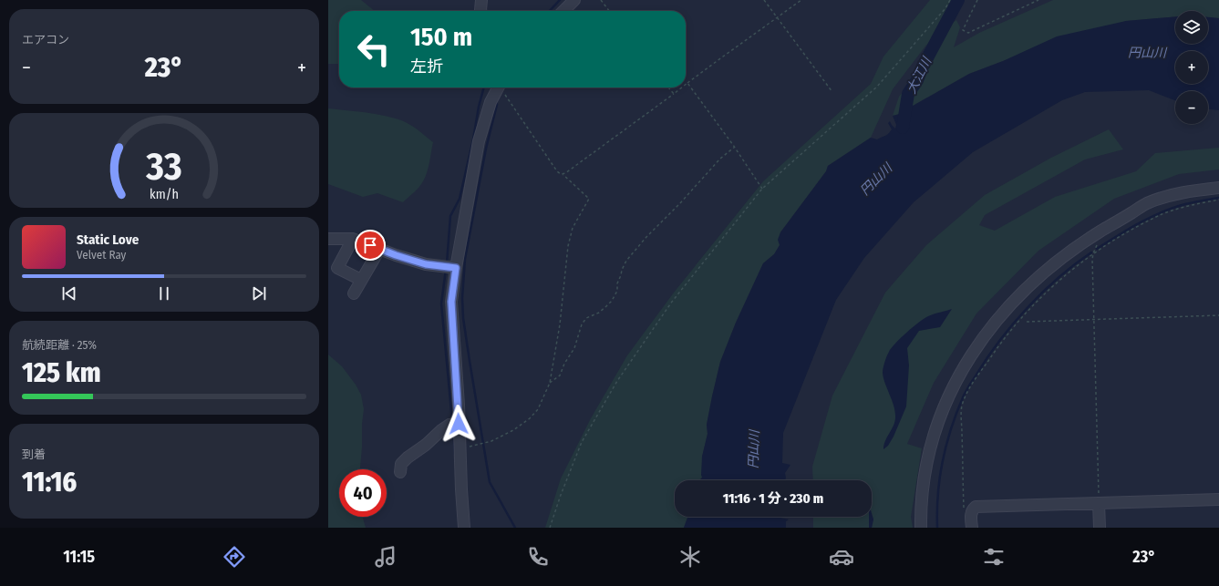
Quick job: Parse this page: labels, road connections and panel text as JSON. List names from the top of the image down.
{
  "water": ["円山川", "大江川"],
  "page": {
    "tile": [
      "エアコン",
      ["航続距離 · 25%", "125 km"],
      ["到着", "11:16"]
    ],
    "map_buttons": ["+", "−"],
    "turn": ["150 m", "左折"],
    "heat": ["−", "23°", "+"],
    "song": ["Static Love", "Velvet Ray"],
    "limit": "40",
    "trip": "11:16 · 1 分 · 230 m",
    "tabs": ["11:15", "23°"],
    "gauge": ["33", "km/h"]
  }
}
